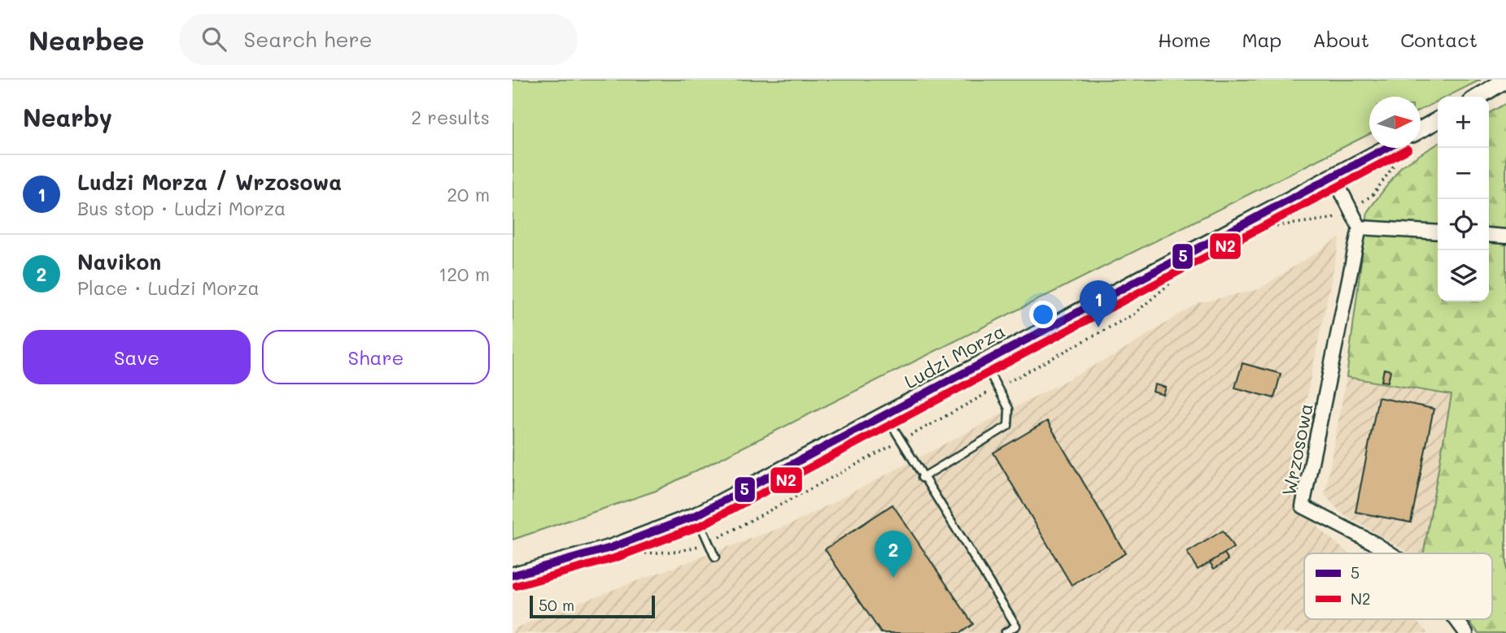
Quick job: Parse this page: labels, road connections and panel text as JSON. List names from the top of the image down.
{
  "streets": {
    "street": ["Ludzi Morza", "Wrzosowa"]
  },
  "lines": ["transit line 5", "transit line N2"],
  "legend": ["5", "N2"],
  "scale_bar": "50 m",
  "north": "right",
  "page": {
    "header": "Nearbee",
    "search": "Search here",
    "nav": [
      "Home",
      "Map",
      "About",
      "Contact"
    ],
    "heading": ["Nearby", "2 results"],
    "map_buttons": ["+", "−"],
    "list": [
      {
        "mark": "1",
        "name": "Ludzi Morza / Wrzosowa",
        "note": "Bus stop · Ludzi Morza",
        "value": "20 m"
      },
      {
        "mark": "2",
        "name": "Navikon",
        "note": "Place · Ludzi Morza",
        "value": "120 m"
      }
    ],
    "pins": ["1", "2"],
    "buttons": ["Save", "Share"],
    "scale": "50 m"
  }
}
